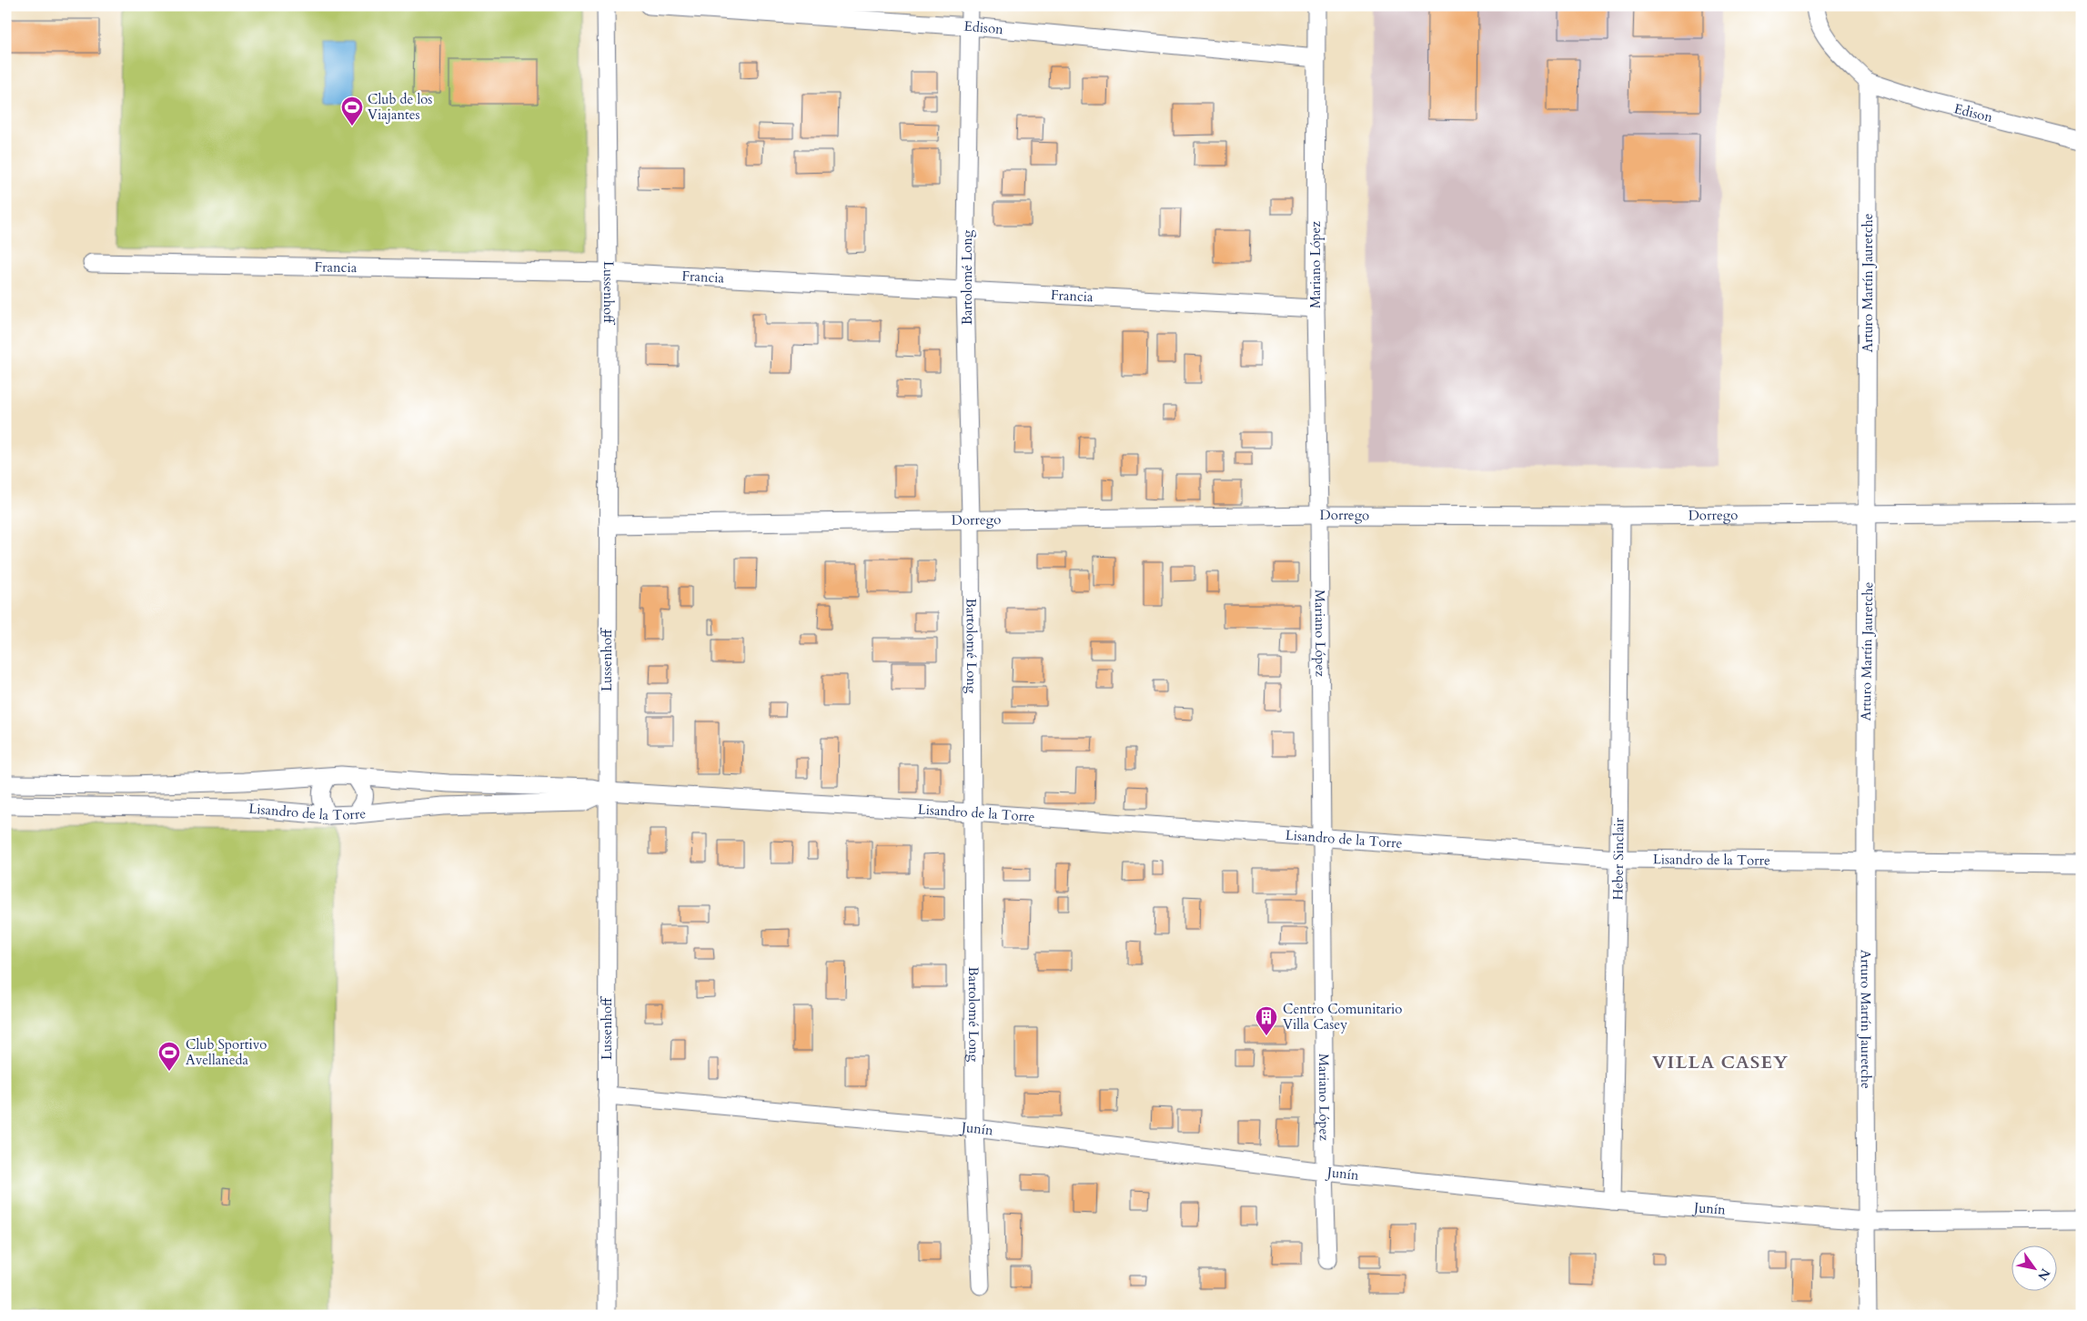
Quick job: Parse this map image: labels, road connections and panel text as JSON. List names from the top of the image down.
{
  "streets": {
    "street": [
      "Edison",
      "Mariano López",
      "Francia",
      "Bartolomé Long",
      "Arturo Martín Jauretche",
      "Lussenhoff",
      "Dorrego",
      "Lisandro de la Torre",
      "Heber Sinclair",
      "Junín"
    ]
  },
  "crossings": [
    ["Edison", "Mariano López"],
    ["Edison", "Bartolomé Long"],
    ["Edison", "Arturo Martín Jauretche"],
    ["Mariano López", "Francia"],
    ["Mariano López", "Dorrego"],
    ["Mariano López", "Lisandro de la Torre"],
    ["Mariano López", "Junín"],
    ["Francia", "Bartolomé Long"],
    ["Francia", "Lussenhoff"],
    ["Bartolomé Long", "Dorrego"],
    ["Bartolomé Long", "Lisandro de la Torre"],
    ["Bartolomé Long", "Junín"],
    ["Arturo Martín Jauretche", "Dorrego"],
    ["Arturo Martín Jauretche", "Lisandro de la Torre"],
    ["Arturo Martín Jauretche", "Junín"],
    ["Lussenhoff", "Dorrego"],
    ["Lussenhoff", "Lisandro de la Torre"],
    ["Lussenhoff", "Junín"],
    ["Dorrego", "Heber Sinclair"],
    ["Lisandro de la Torre", "Heber Sinclair"],
    ["Heber Sinclair", "Junín"]
  ],
  "districts": ["VILLA CASEY"],
  "places": {
    "sports": ["Club de los Viajantes", "Club Sportivo Avellaneda"],
    "building": ["Centro Comunitario Villa Casey"]
  },
  "north": "bottom right"
}
